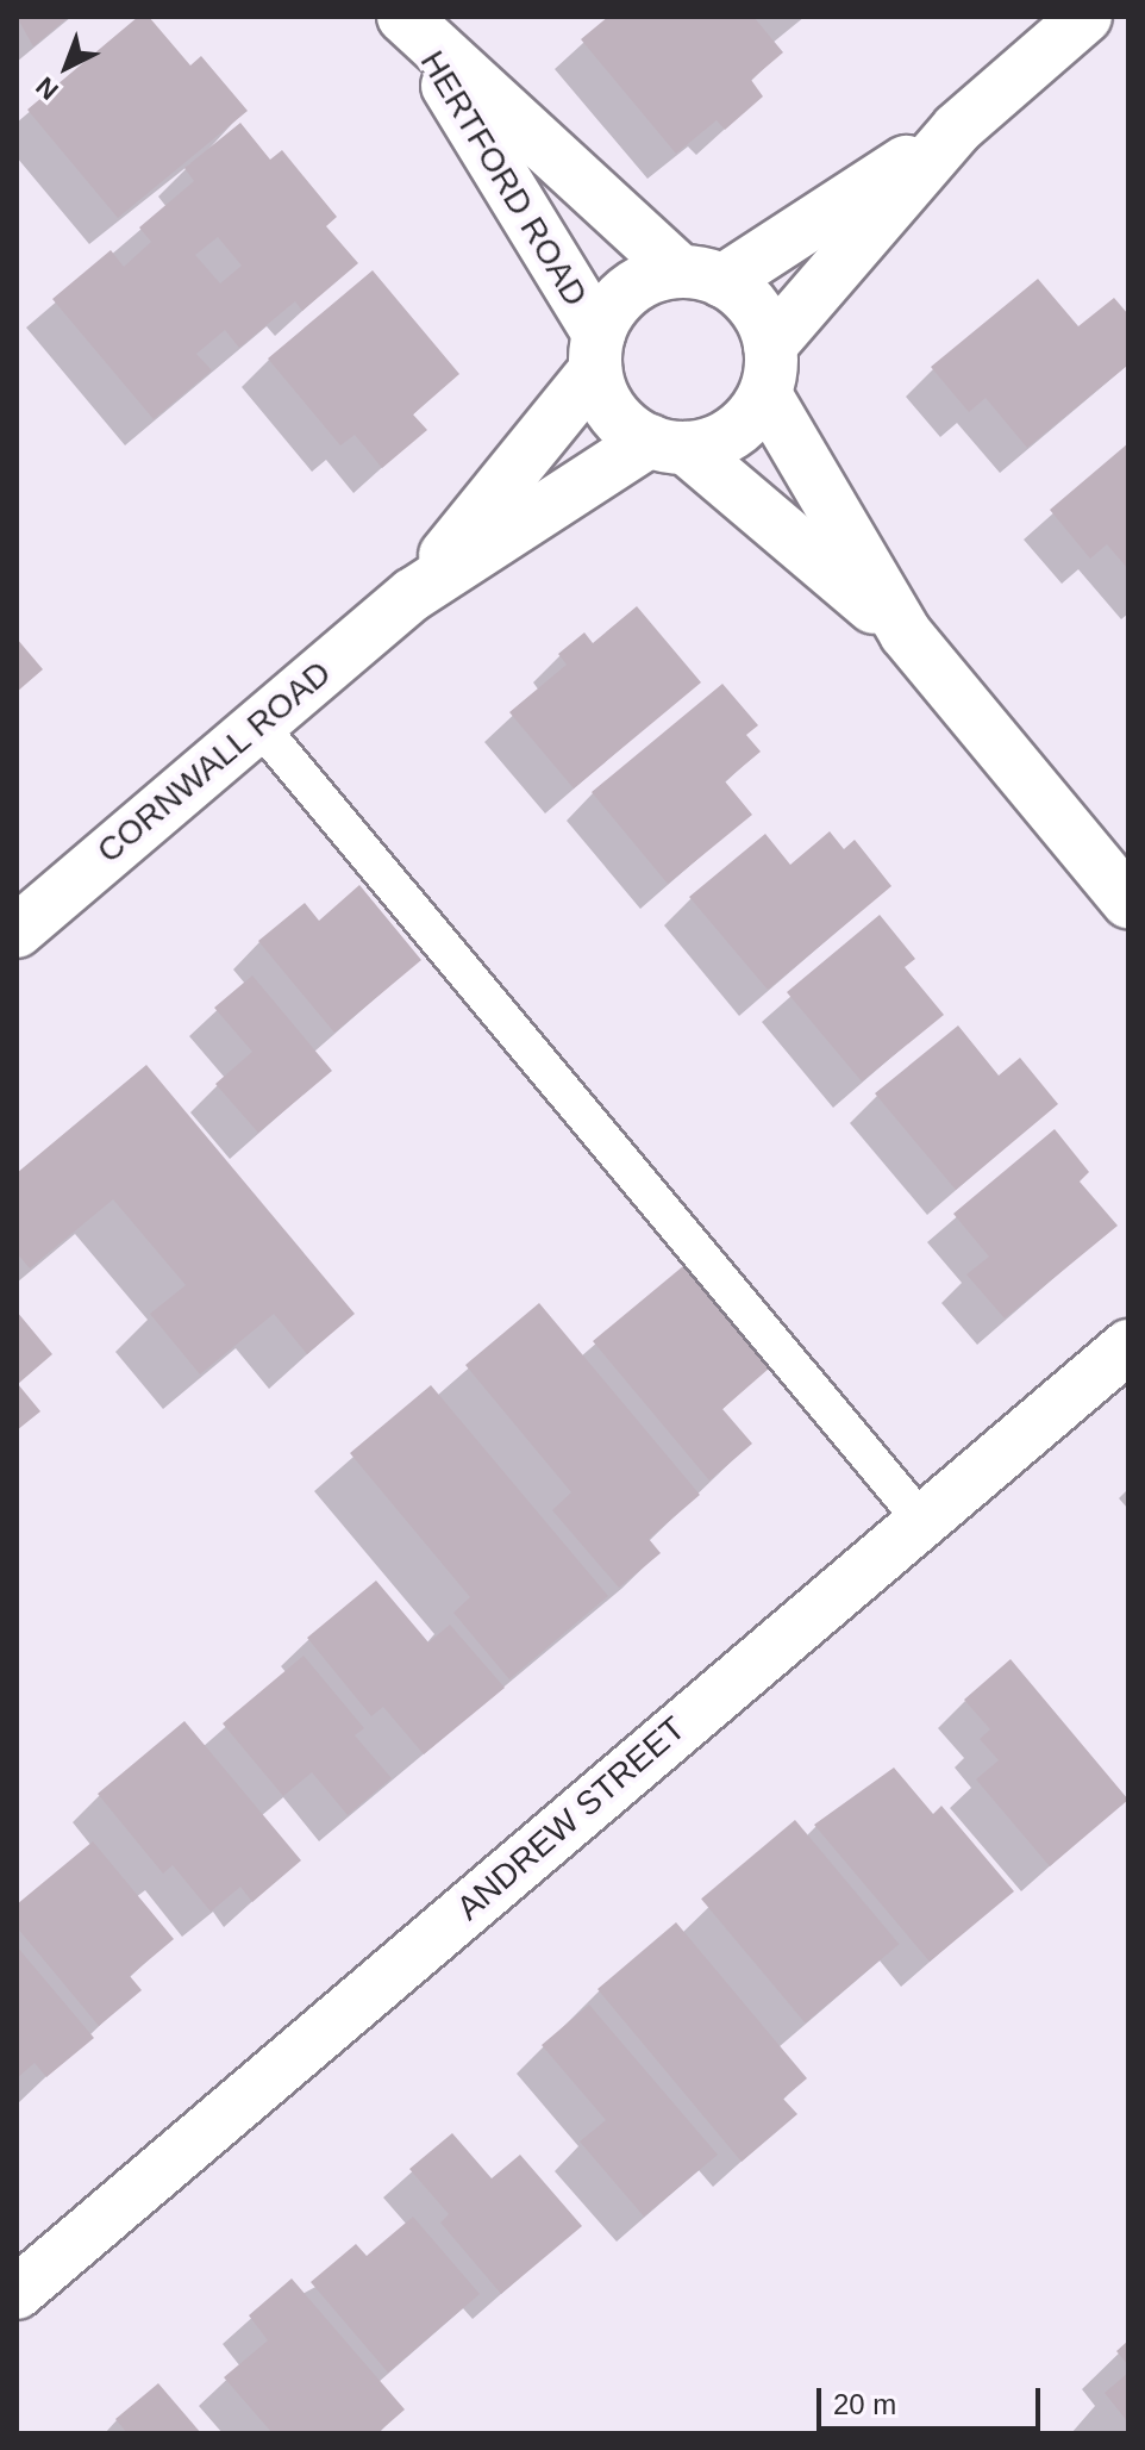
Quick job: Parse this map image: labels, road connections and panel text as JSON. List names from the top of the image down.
{
  "streets": {
    "street": ["HERTFORD ROAD", "CORNWALL ROAD", "ANDREW STREET"]
  },
  "crossings": [
    ["HERTFORD ROAD", "CORNWALL ROAD"]
  ],
  "scale_bar": "20 m",
  "north": "bottom left"
}
